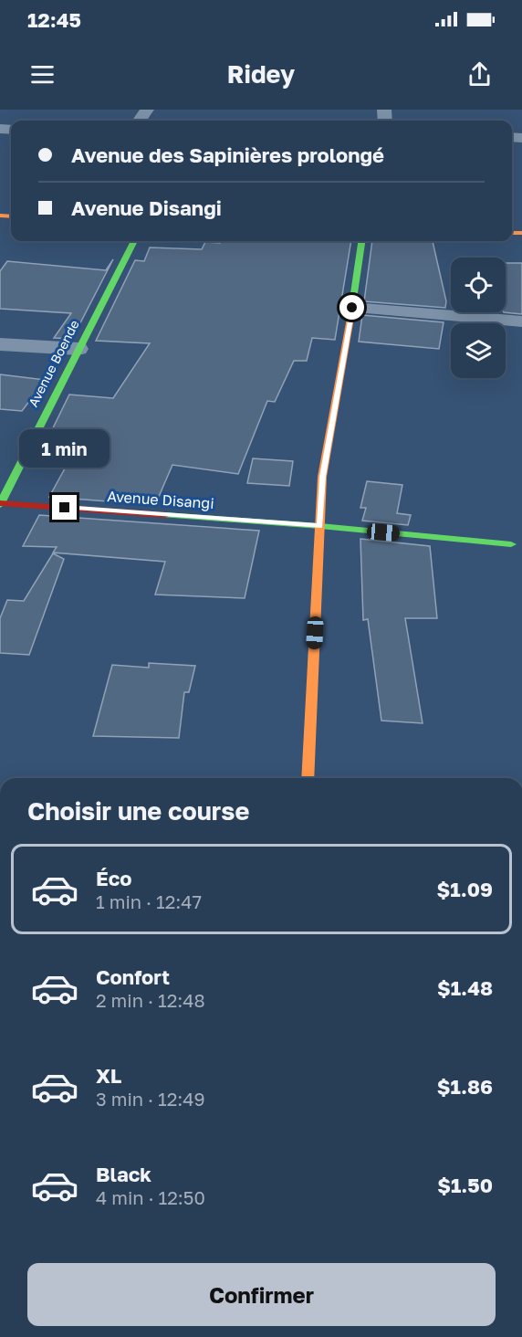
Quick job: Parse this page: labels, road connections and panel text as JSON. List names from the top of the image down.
{
  "streets": {
    "street": ["Avenue Boende", "Avenue Disangi"]
  },
  "crossings": [
    ["Avenue Boende", "Avenue Disangi"]
  ],
  "page": {
    "status": "12:45",
    "header": "Ridey",
    "banner": ["Avenue des Sapinières prolongé", "Avenue Disangi"],
    "bubble": "1 min",
    "heading": "Choisir une course",
    "list": [
      {
        "name": "Éco",
        "note": "1 min · 12:47",
        "value": "$1.09"
      },
      {
        "name": "Confort",
        "note": "2 min · 12:48",
        "value": "$1.48"
      },
      {
        "name": "XL",
        "note": "3 min · 12:49",
        "value": "$1.86"
      },
      {
        "name": "Black",
        "note": "4 min · 12:50",
        "value": "$1.50"
      }
    ],
    "buttons": "Confirmer"
  }
}
